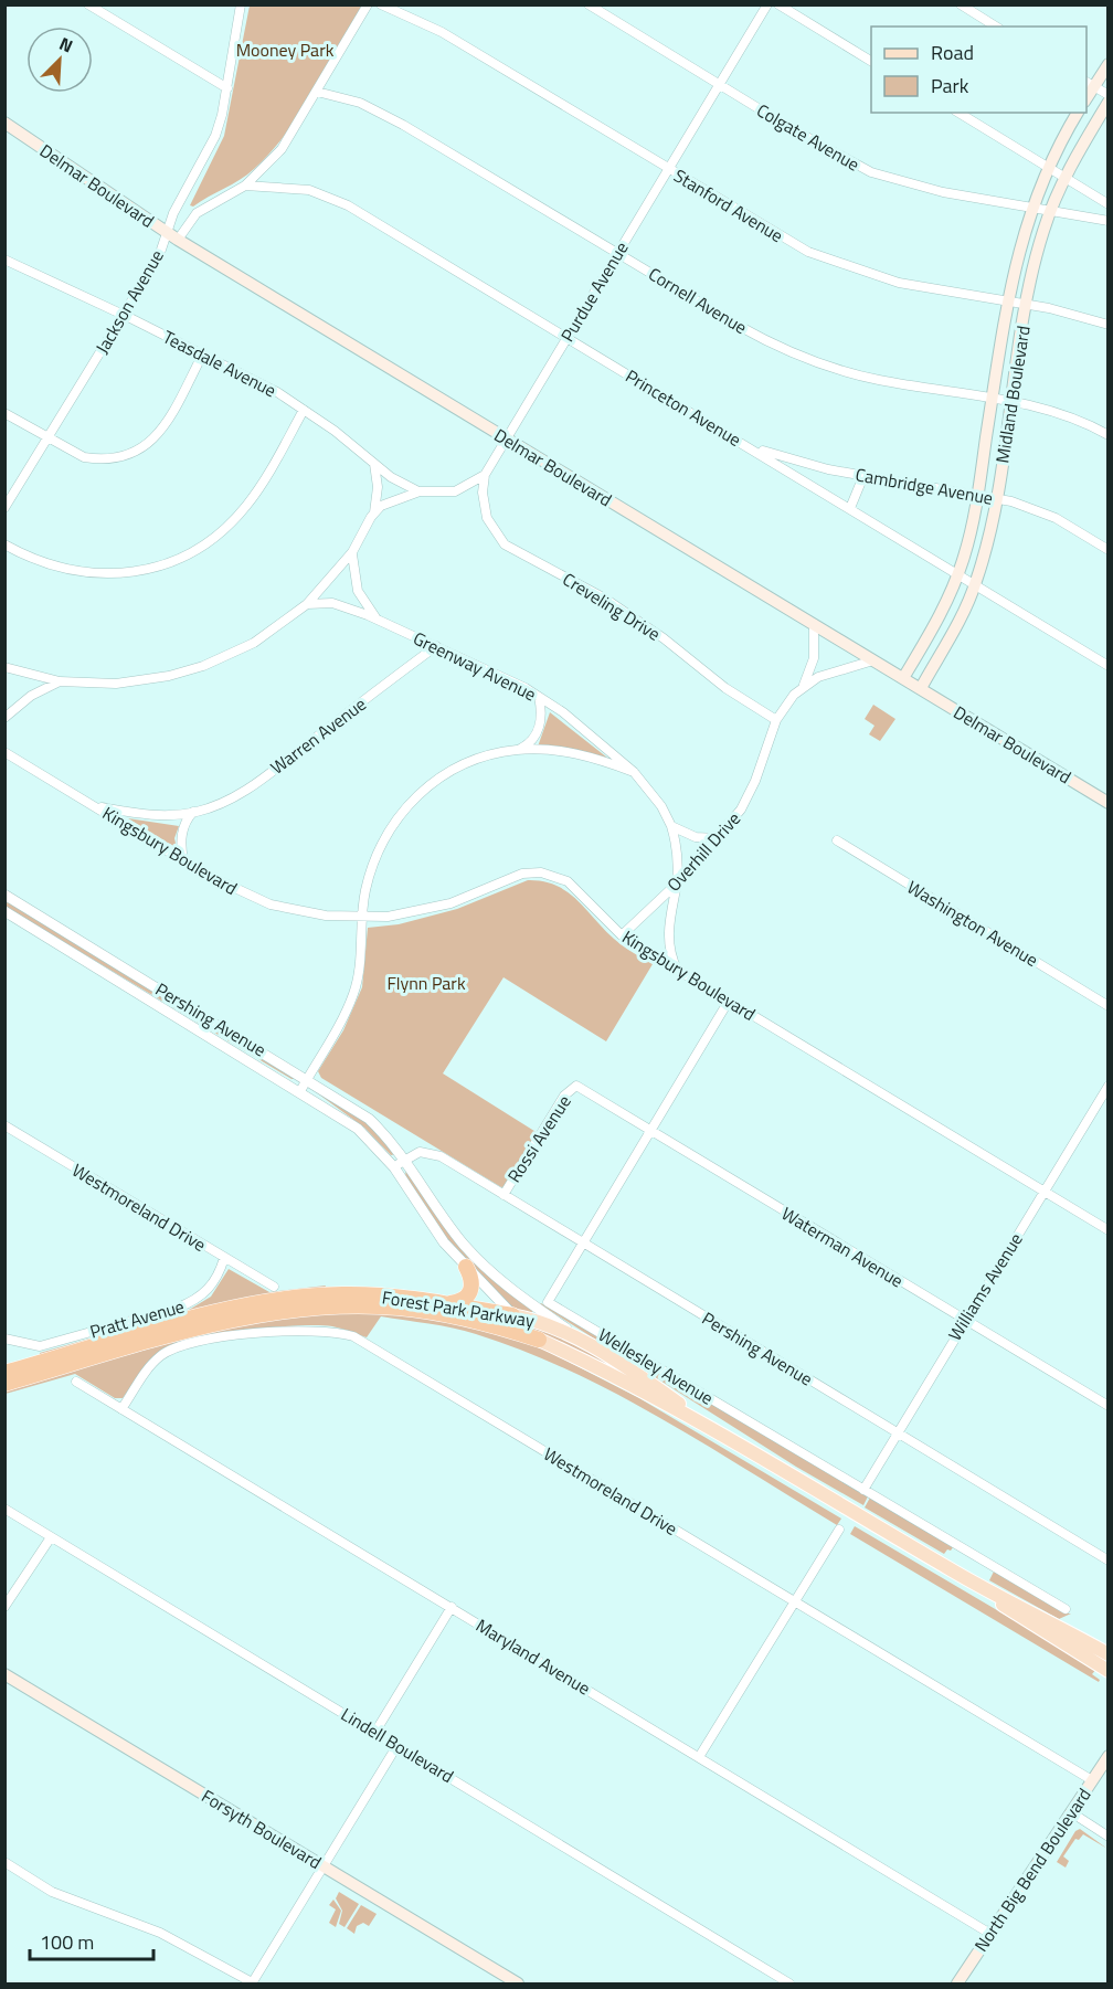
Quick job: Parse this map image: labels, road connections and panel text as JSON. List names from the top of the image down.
{
  "streets": {
    "highway": ["Forest Park Parkway"],
    "main road": [
      "Delmar Boulevard",
      "Midland Boulevard",
      "Forsyth Boulevard",
      "North Big Bend Boulevard"
    ],
    "street": [
      "Colgate Avenue",
      "Stanford Avenue",
      "Purdue Avenue",
      "Cornell Avenue",
      "Jackson Avenue",
      "Teasdale Avenue",
      "Princeton Avenue",
      "Cambridge Avenue",
      "Creveling Drive",
      "Greenway Avenue",
      "Warren Avenue",
      "Kingsbury Boulevard",
      "Overhill Drive",
      "Washington Avenue",
      "Pershing Avenue",
      "Rossi Avenue",
      "Westmoreland Drive",
      "Waterman Avenue",
      "Williams Avenue",
      "Pratt Avenue",
      "Wellesley Avenue",
      "Maryland Avenue",
      "Lindell Boulevard"
    ]
  },
  "crossings": [
    ["Colgate Avenue", "Purdue Avenue"],
    ["Colgate Avenue", "Midland Boulevard"],
    ["Delmar Boulevard", "Purdue Avenue"],
    ["Delmar Boulevard", "Jackson Avenue"],
    ["Delmar Boulevard", "Midland Boulevard"],
    ["Delmar Boulevard", "Overhill Drive"],
    ["Stanford Avenue", "Purdue Avenue"],
    ["Stanford Avenue", "Midland Boulevard"],
    ["Purdue Avenue", "Cornell Avenue"],
    ["Purdue Avenue", "Princeton Avenue"],
    ["Purdue Avenue", "Creveling Drive"],
    ["Cornell Avenue", "Midland Boulevard"],
    ["Jackson Avenue", "Teasdale Avenue"],
    ["Midland Boulevard", "Princeton Avenue"],
    ["Midland Boulevard", "Cambridge Avenue"],
    ["Princeton Avenue", "Cambridge Avenue"],
    ["Creveling Drive", "Overhill Drive"],
    ["Greenway Avenue", "Warren Avenue"],
    ["Warren Avenue", "Kingsbury Boulevard"],
    ["Kingsbury Boulevard", "Overhill Drive"],
    ["Kingsbury Boulevard", "Williams Avenue"],
    ["Kingsbury Boulevard", "Wellesley Avenue"],
    ["Pershing Avenue", "Rossi Avenue"],
    ["Pershing Avenue", "Williams Avenue"],
    ["Pershing Avenue", "Forest Park Parkway"],
    ["Pershing Avenue", "Wellesley Avenue"],
    ["Rossi Avenue", "Waterman Avenue"],
    ["Westmoreland Drive", "Pratt Avenue"],
    ["Westmoreland Drive", "Maryland Avenue"],
    ["Westmoreland Drive", "North Big Bend Boulevard"],
    ["Waterman Avenue", "Williams Avenue"],
    ["Waterman Avenue", "Wellesley Avenue"],
    ["Williams Avenue", "Wellesley Avenue"],
    ["Maryland Avenue", "North Big Bend Boulevard"]
  ],
  "parks": ["Mooney Park", "Flynn Park"],
  "legend": ["Road", "Park"],
  "scale_bar": "100 m",
  "north": "top right"
}
